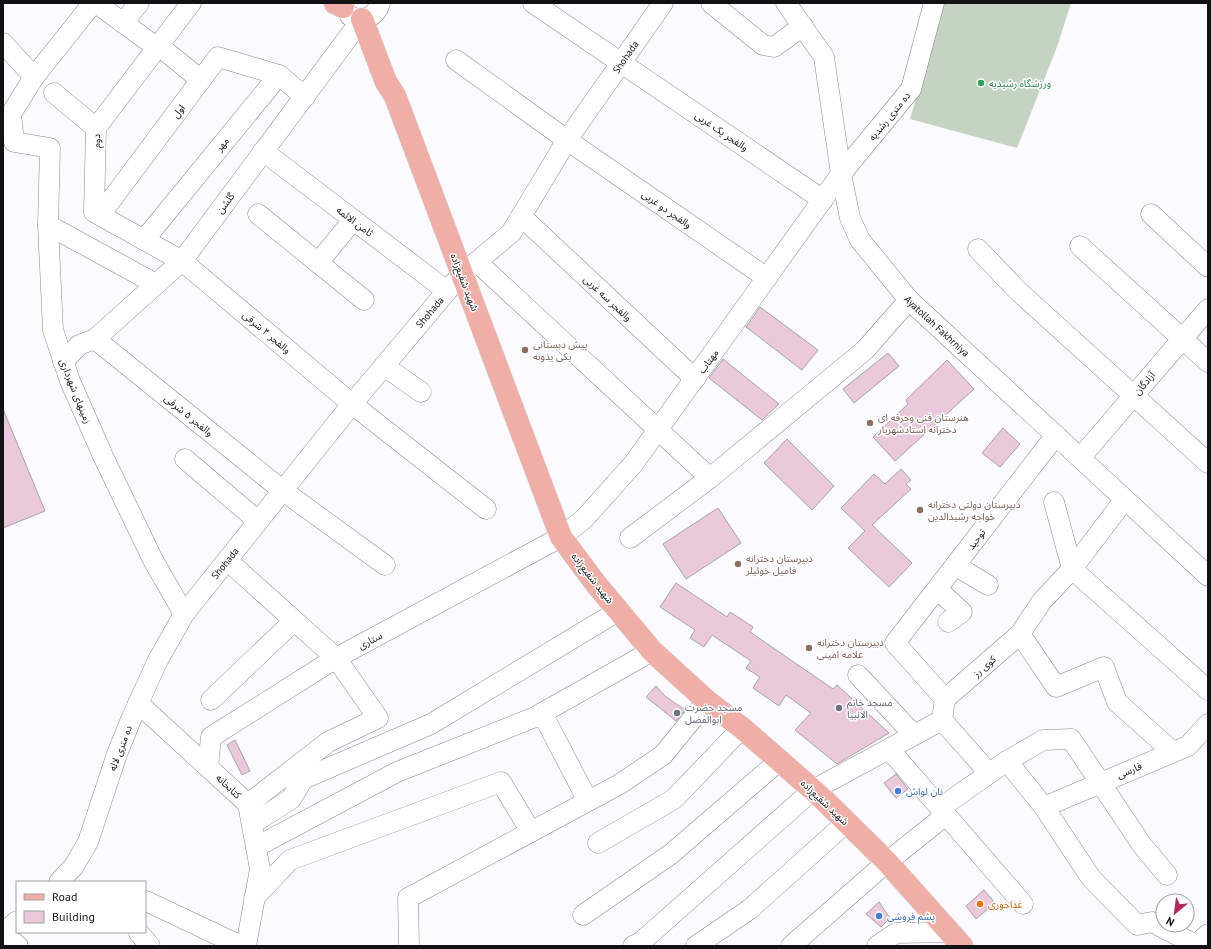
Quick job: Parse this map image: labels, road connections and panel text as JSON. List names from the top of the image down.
{
  "streets": {
    "main road": ["شهید شفیع‌زاده"],
    "street": [
      "Shohada",
      "اول",
      "ده متری رشدیه",
      "والفجر یک غربی",
      "دوم",
      "مهر",
      "گلشن",
      "والفجر دو غربی",
      "ثامن الائمه",
      "والفجر سه غربی",
      "Ayatollah Fakhrniya",
      "والفجر ۴ شرقی",
      "مهتاب",
      "آزادگان",
      "زمینهای شهرداری",
      "والفجر ۵ شرقی",
      "توحید",
      "ستاری",
      "کوی رز",
      "ده متری لاله",
      "فارسی",
      "کتابخانه"
    ]
  },
  "crossings": [
    ["Shohada", "والفجر یک غربی"],
    ["Shohada", "والفجر دو غربی"],
    ["Shohada", "ثامن الائمه"],
    ["Shohada", "شهید شفیع‌زاده"],
    ["Shohada", "والفجر سه غربی"],
    ["Shohada", "والفجر ۴ شرقی"],
    ["Shohada", "زمینهای شهرداری"],
    ["Shohada", "والفجر ۵ شرقی"],
    ["Shohada", "ده متری لاله"],
    ["اول", "دوم"],
    ["اول", "مهر"],
    ["ده متری رشدیه", "Ayatollah Fakhrniya"],
    ["ده متری رشدیه", "مهتاب"],
    ["والفجر یک غربی", "مهتاب"],
    ["گلشن", "ثامن الائمه"],
    ["گلشن", "شهید شفیع‌زاده"],
    ["گلشن", "والفجر ۴ شرقی"],
    ["گلشن", "زمینهای شهرداری"],
    ["گلشن", "والفجر ۵ شرقی"],
    ["والفجر دو غربی", "مهتاب"],
    ["شهید شفیع‌زاده", "مهتاب"],
    ["شهید شفیع‌زاده", "ستاری"],
    ["والفجر سه غربی", "مهتاب"],
    ["Ayatollah Fakhrniya", "مهتاب"],
    ["Ayatollah Fakhrniya", "آزادگان"],
    ["Ayatollah Fakhrniya", "توحید"],
    ["Ayatollah Fakhrniya", "کوی رز"],
    ["مهتاب", "ستاری"],
    ["زمینهای شهرداری", "ده متری لاله"],
    ["توحید", "کوی رز"],
    ["ستاری", "کتابخانه"],
    ["ده متری لاله", "کتابخانه"]
  ],
  "places": [
    "ورزشگاه رشیدیه",
    "پیش دبستانی یکی یدونه",
    "هنرستان فنی وحرفه ای دخترانه استادشهریار",
    "دبیرستان دولتی دخترانه خواجه رشیدالدین",
    "دبیرستان دخترانه فامیل خوئیلر",
    "دبیرستان دخترانه علامه امینی",
    "مسجد خاتم الانبیا",
    "مسجد حضرت ابوالفضل",
    "نان لواش",
    "غذاخوری",
    "پشم فروشی"
  ],
  "legend": ["Road", "Building"],
  "north": "bottom left"
}
